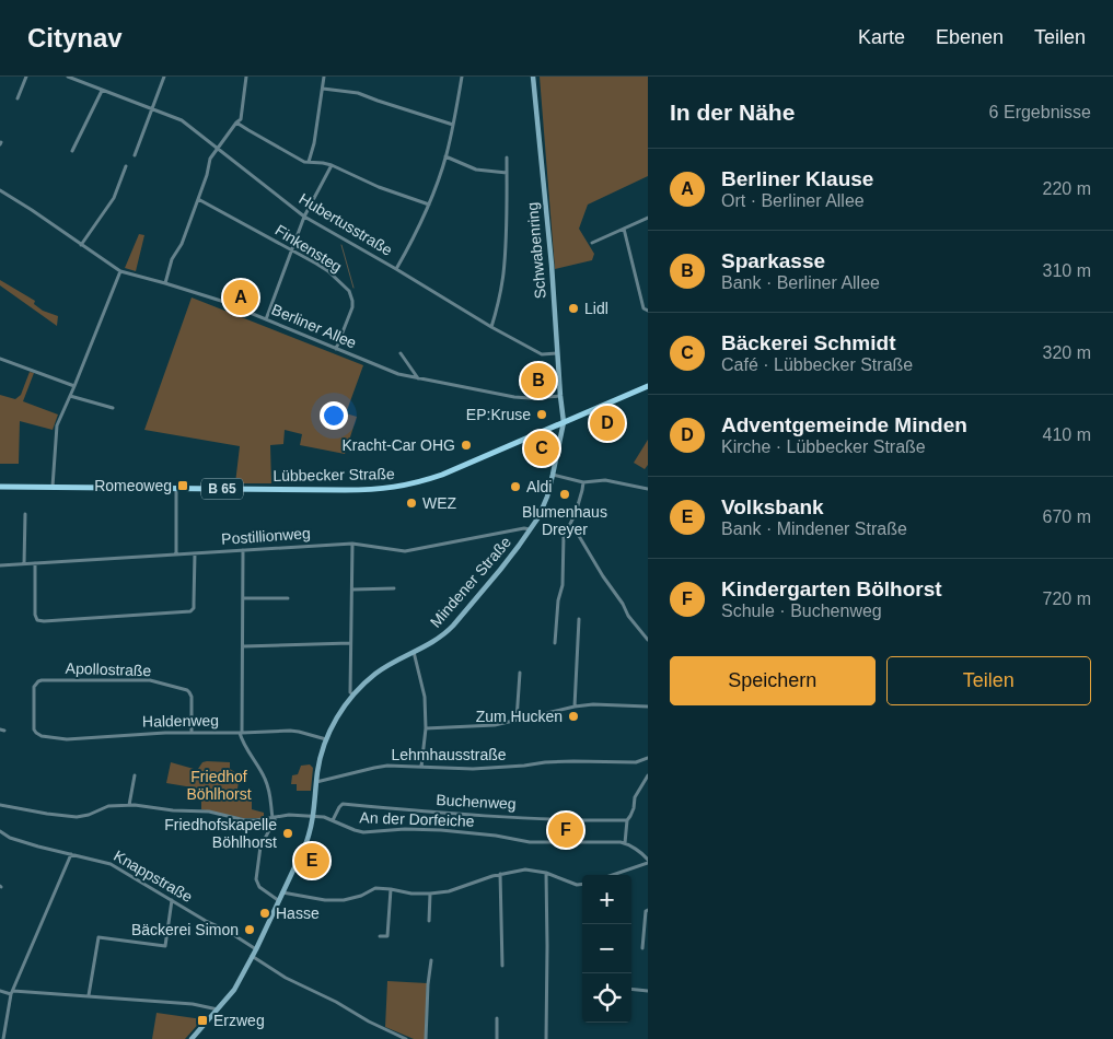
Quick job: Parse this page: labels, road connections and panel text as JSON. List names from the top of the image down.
{
  "streets": {
    "main road": ["Lübbecker Straße", "B 65"],
    "street": [
      "Hubertusstraße",
      "Finkensteg",
      "Schwabenring",
      "Berliner Allee",
      "Postillionweg",
      "Mindener Straße",
      "Apollostraße",
      "Haldenweg",
      "Lehmhausstraße",
      "Buchenweg",
      "An der Dorfeiche",
      "Knappstraße"
    ]
  },
  "crossings": [
    ["Hubertusstraße", "Schwabenring"],
    ["Finkensteg", "Berliner Allee"],
    ["Schwabenring", "Berliner Allee"],
    ["Schwabenring", "Lübbecker Straße"],
    ["Schwabenring", "Mindener Straße"],
    ["Lübbecker Straße", "Mindener Straße"],
    ["Postillionweg", "Mindener Straße"],
    ["Mindener Straße", "Haldenweg"],
    ["Mindener Straße", "Lehmhausstraße"],
    ["Mindener Straße", "An der Dorfeiche"],
    ["Mindener Straße", "Knappstraße"],
    ["Apollostraße", "Haldenweg"],
    ["Buchenweg", "An der Dorfeiche"]
  ],
  "parks": ["Friedhof Böhlhorst"],
  "places": {
    "other": [
      "Lidl",
      "EP:Kruse",
      "Kracht-Car OHG",
      "Aldi",
      "Blumenhaus Dreyer",
      "WEZ",
      "Zum Hucken",
      "Friedhofskapelle Böhlhorst",
      "Hasse",
      "Bäckerei Simon"
    ],
    "transit": ["Romeoweg", "Erzweg"]
  },
  "page": {
    "header": "Citynav",
    "nav": ["Karte", "Ebenen", "Teilen"],
    "heading": ["In der Nähe", "6 Ergebnisse"],
    "list": [
      {
        "mark": "A",
        "name": "Berliner Klause",
        "note": "Ort · Berliner Allee",
        "value": "220 m"
      },
      {
        "mark": "B",
        "name": "Sparkasse",
        "note": "Bank · Berliner Allee",
        "value": "310 m"
      },
      {
        "mark": "C",
        "name": "Bäckerei Schmidt",
        "note": "Café · Lübbecker Straße",
        "value": "320 m"
      },
      {
        "mark": "D",
        "name": "Adventgemeinde Minden",
        "note": "Kirche · Lübbecker Straße",
        "value": "410 m"
      },
      {
        "mark": "E",
        "name": "Volksbank",
        "note": "Bank · Mindener Straße",
        "value": "670 m"
      },
      {
        "mark": "F",
        "name": "Kindergarten Bölhorst",
        "note": "Schule · Buchenweg",
        "value": "720 m"
      }
    ],
    "pins": [
      "A",
      "B",
      "D",
      "C",
      "F",
      "E"
    ],
    "buttons": ["Speichern", "Teilen"],
    "map_buttons": ["+", "−"]
  }
}
